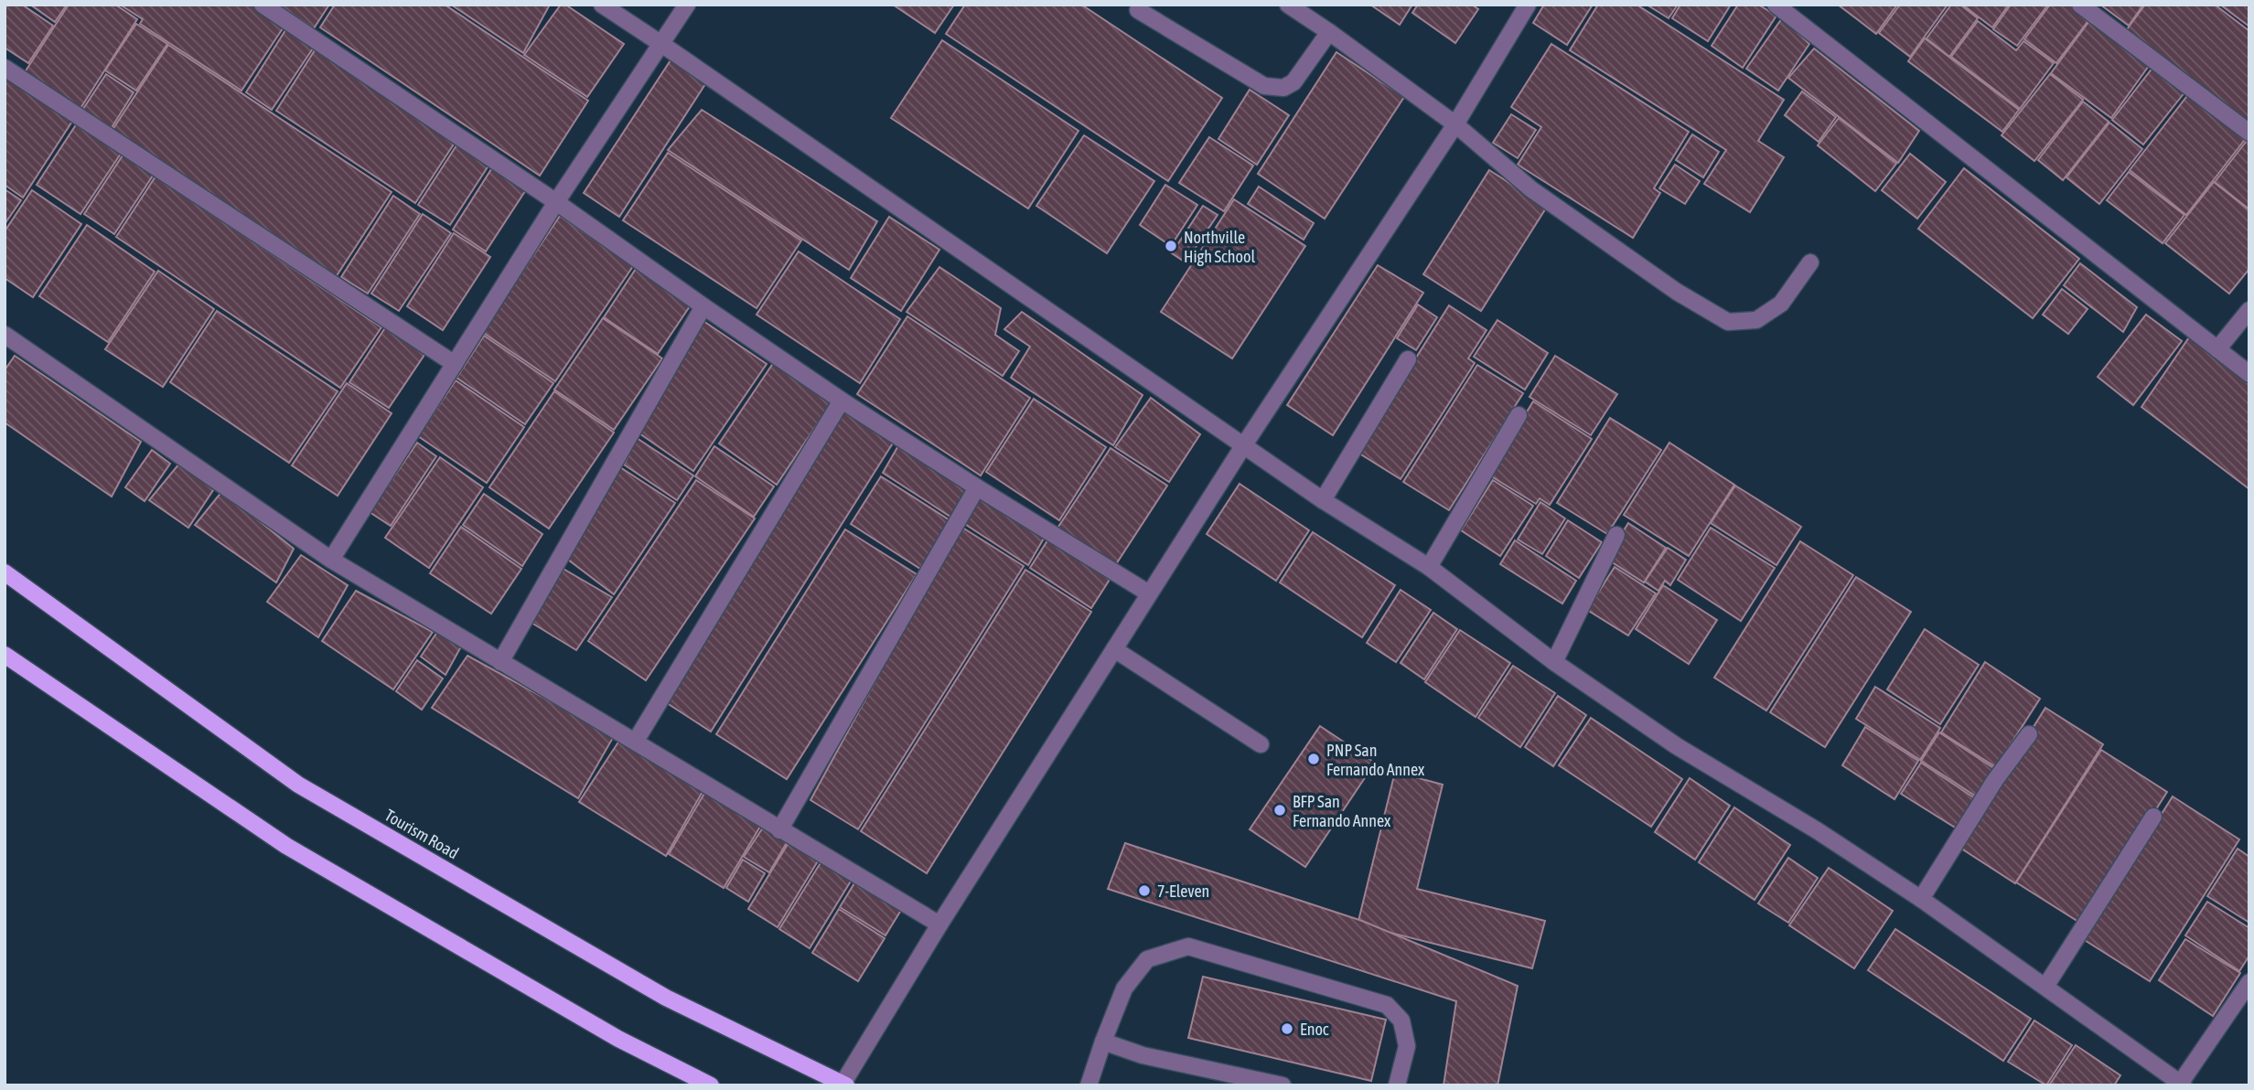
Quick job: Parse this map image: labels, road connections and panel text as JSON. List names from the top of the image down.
{
  "streets": {
    "main road": ["Tourism Road"]
  },
  "places": [
    "Northville High School",
    "PNP San Fernando Annex",
    "BFP San Fernando Annex",
    "7-Eleven",
    "Enoc"
  ]
}
